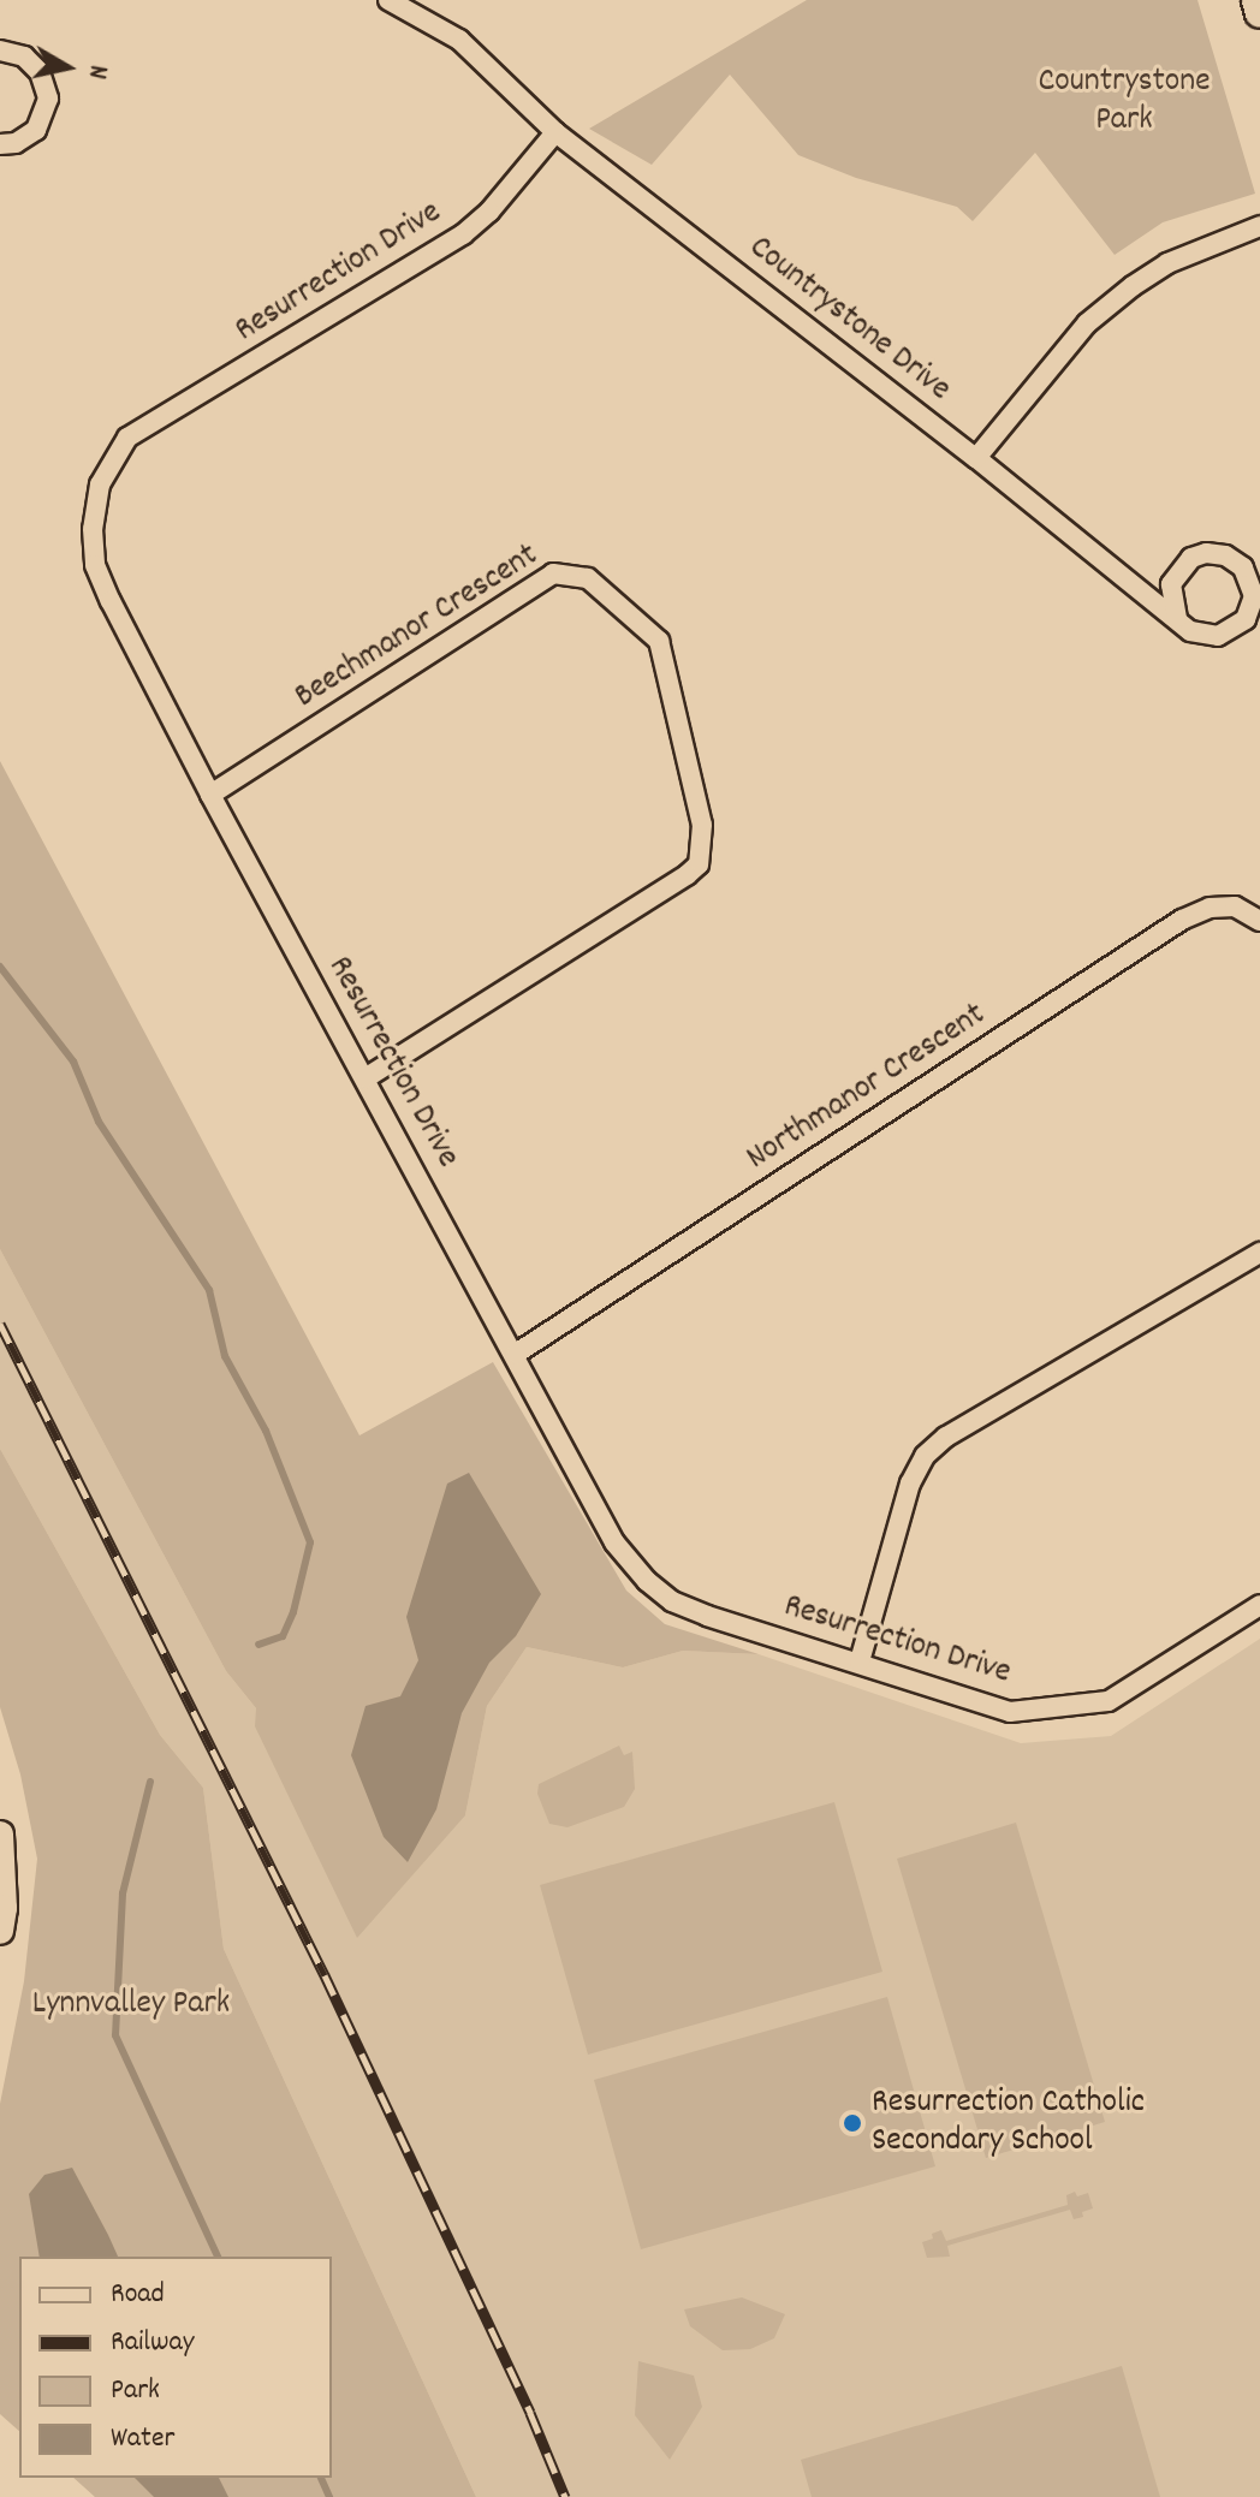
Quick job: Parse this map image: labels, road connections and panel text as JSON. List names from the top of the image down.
{
  "streets": {
    "street": [
      "Resurrection Drive",
      "Countrystone Drive",
      "Beechmanor Crescent",
      "Northmanor Crescent"
    ]
  },
  "crossings": [
    ["Resurrection Drive", "Countrystone Drive"],
    ["Resurrection Drive", "Beechmanor Crescent"],
    ["Resurrection Drive", "Northmanor Crescent"]
  ],
  "parks": ["Countrystone Park", "Lynnvalley Park"],
  "places": ["Resurrection Catholic Secondary School"],
  "legend": [
    "Road",
    "Railway",
    "Park",
    "Water"
  ],
  "north": "right"
}
